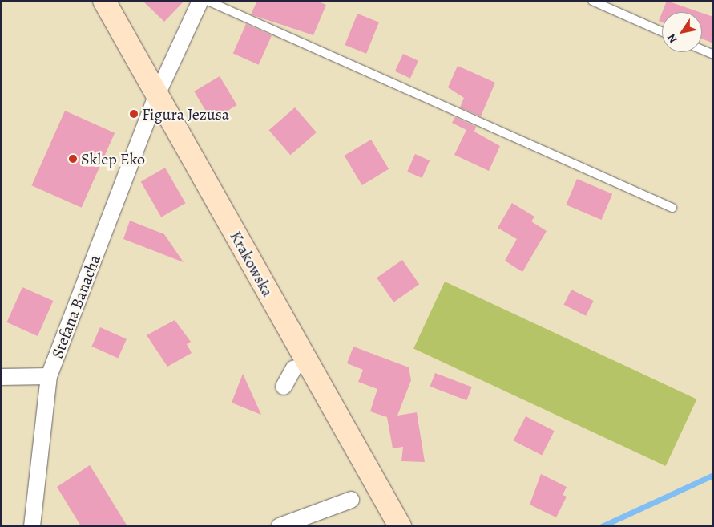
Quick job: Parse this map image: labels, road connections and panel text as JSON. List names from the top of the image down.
{
  "streets": {
    "main road": ["Krakowska"],
    "street": ["Stefana Banacha"]
  },
  "crossings": [
    ["Krakowska", "Stefana Banacha"]
  ],
  "places": ["Figura Jezusa", "Sklep Eko"],
  "north": "bottom left"
}
